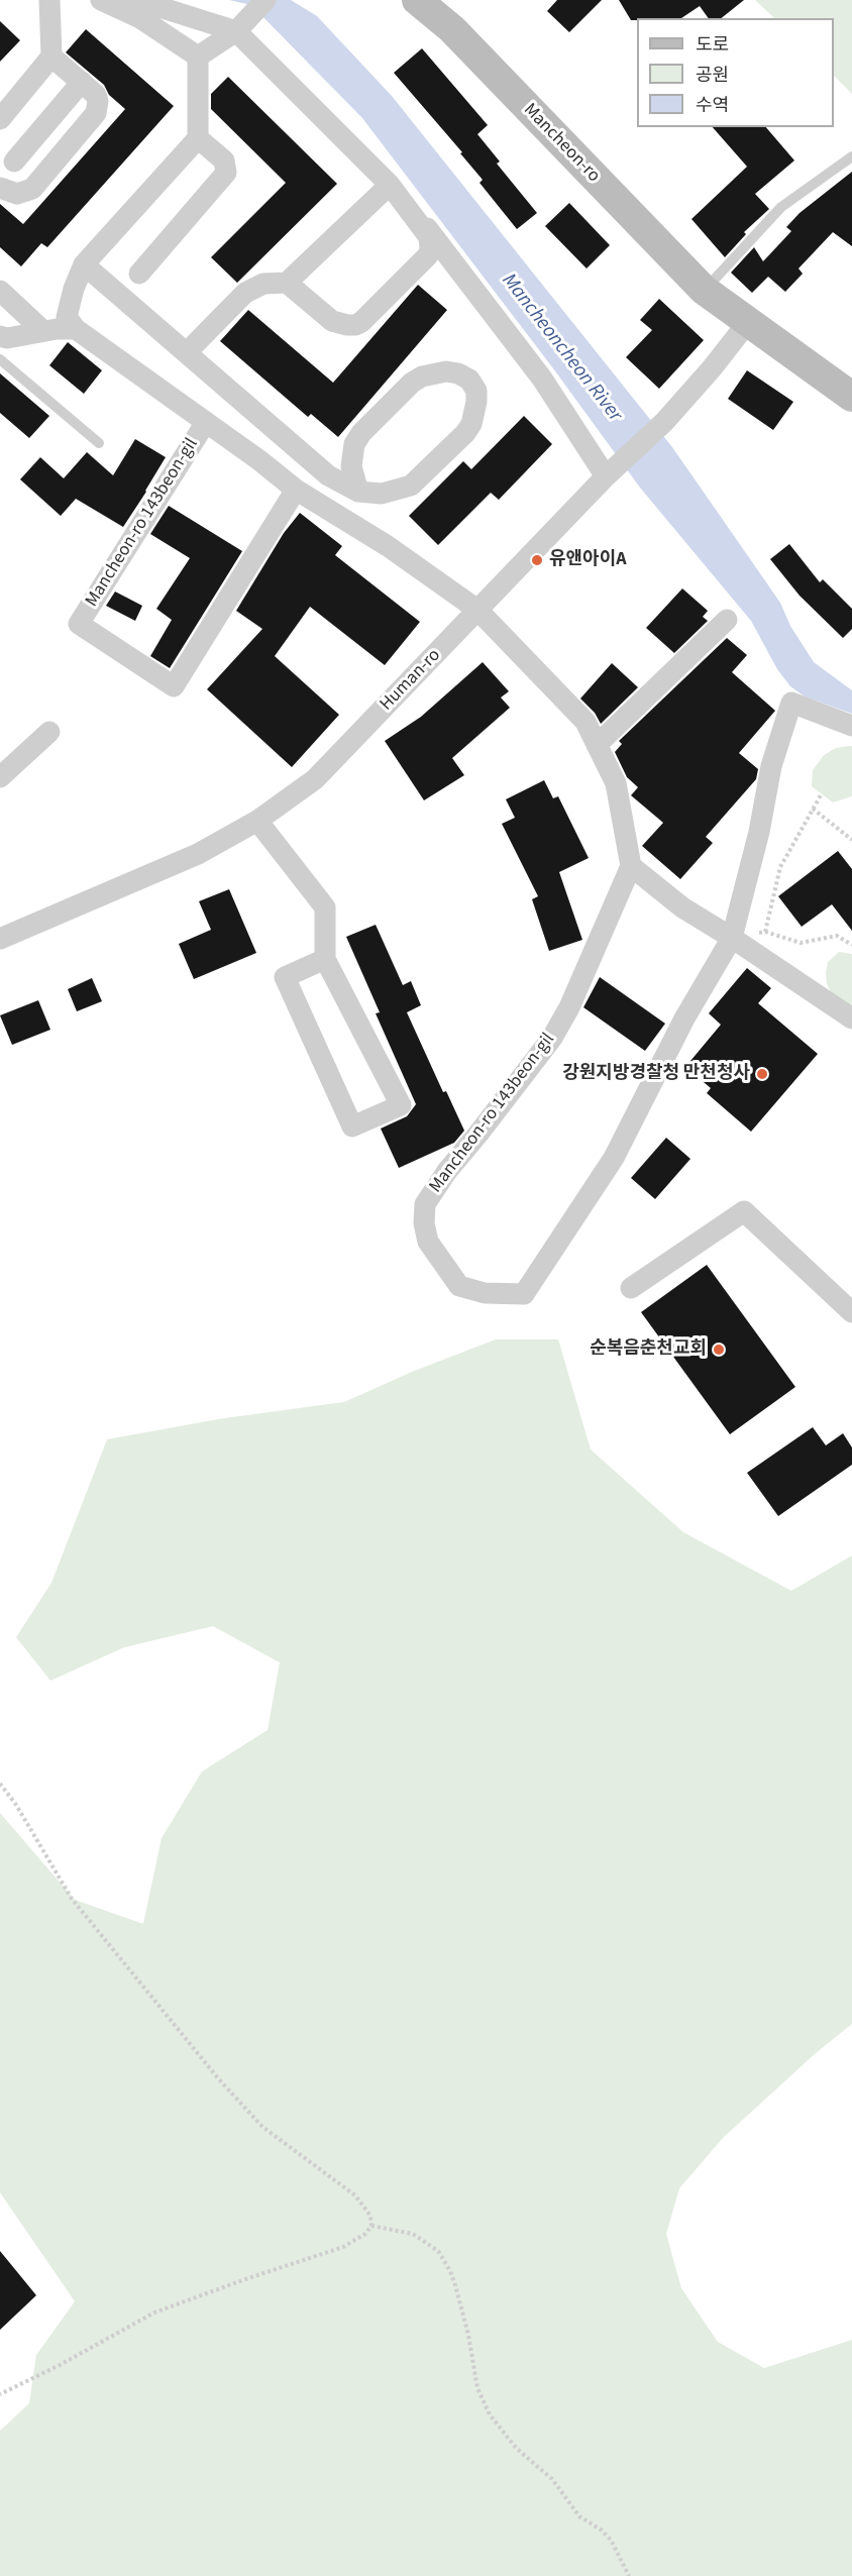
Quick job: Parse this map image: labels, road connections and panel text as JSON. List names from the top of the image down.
{
  "streets": {
    "street": ["Mancheon-ro", "Mancheon-ro 143beon-gil", "Human-ro"]
  },
  "crossings": [
    ["Mancheon-ro", "Human-ro"],
    ["Mancheon-ro 143beon-gil", "Human-ro"]
  ],
  "water": ["Mancheoncheon River"],
  "places": ["유앤아이A", "강원지방경찰청 만천청사", "순복음춘천교회"],
  "legend": ["도로", "공원", "수역"]
}
